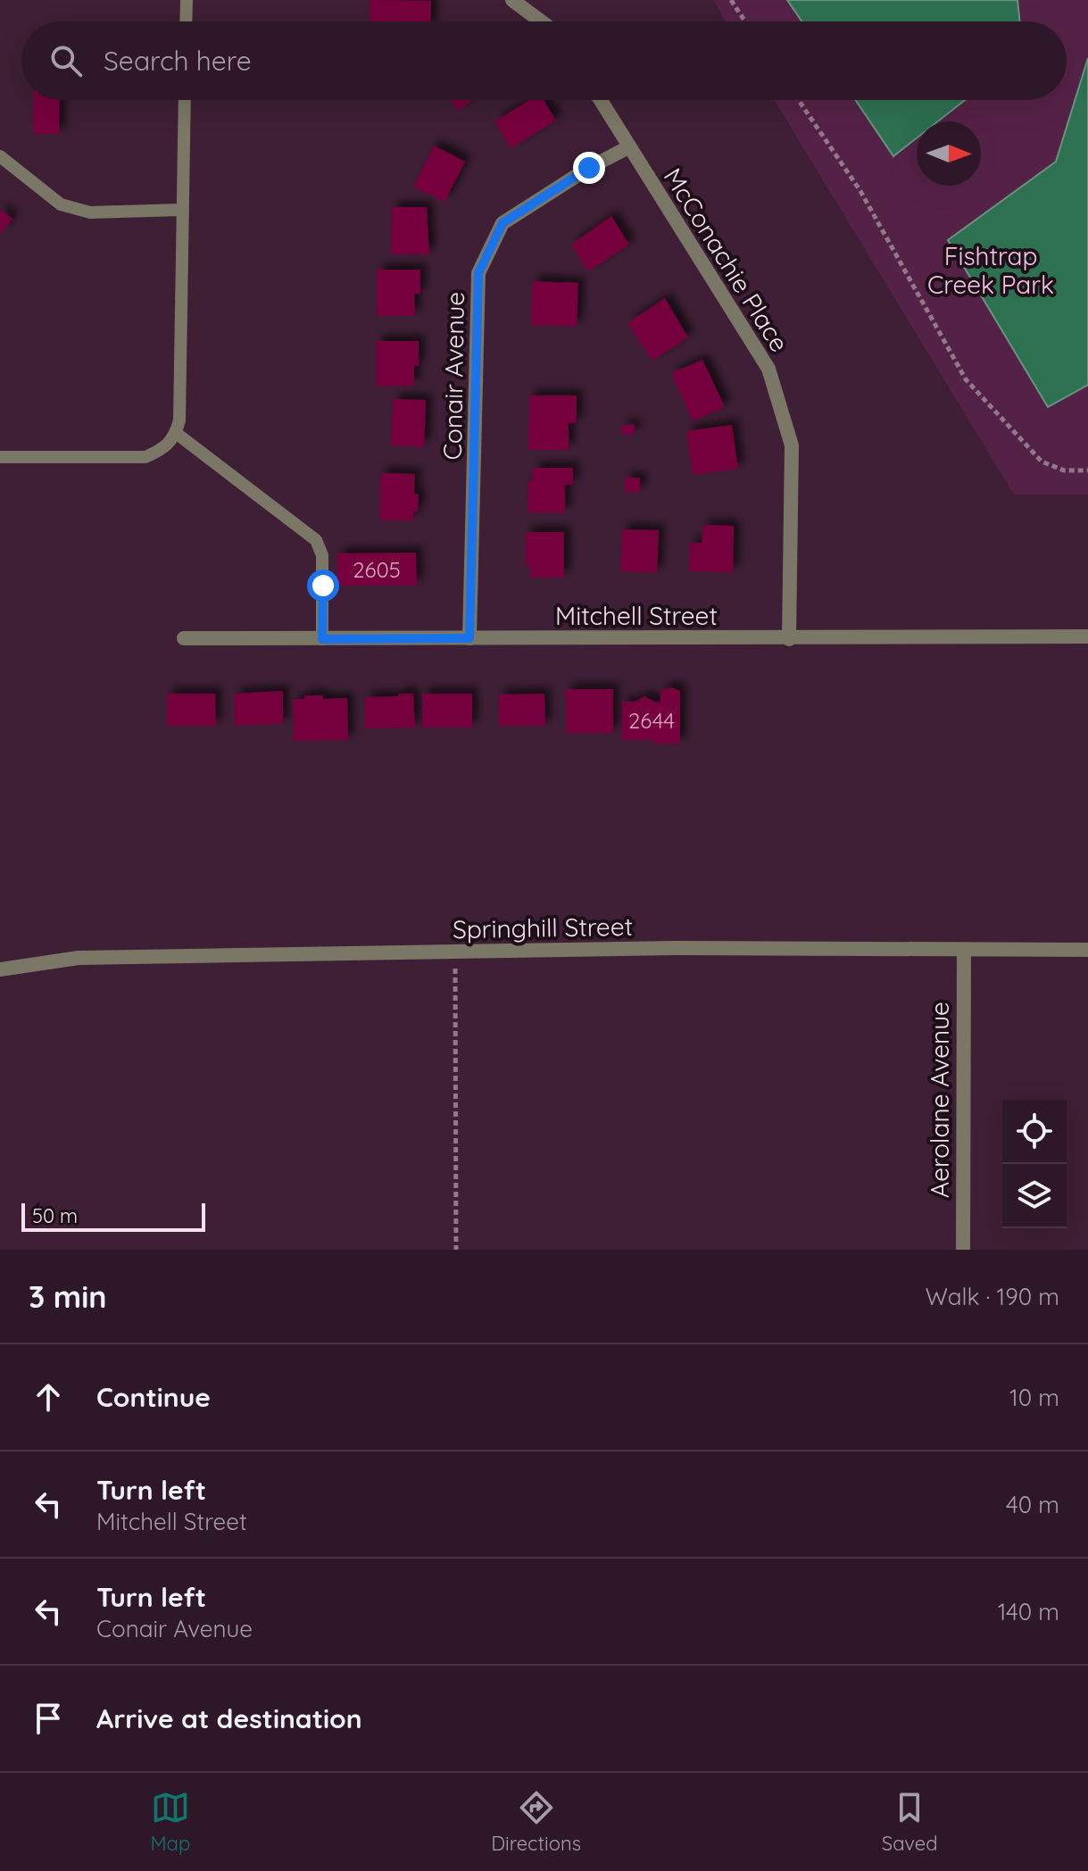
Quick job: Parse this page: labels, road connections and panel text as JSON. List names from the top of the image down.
{
  "streets": {
    "street": [
      "McConachie Place",
      "Conair Avenue",
      "Mitchell Street",
      "Springhill Street",
      "Aerolane Avenue"
    ]
  },
  "crossings": [
    ["McConachie Place", "Conair Avenue"],
    ["McConachie Place", "Mitchell Street"],
    ["Conair Avenue", "Mitchell Street"],
    ["Springhill Street", "Aerolane Avenue"]
  ],
  "parks": ["Fishtrap Creek Park"],
  "house_numbers": ["2605", "2644"],
  "scale_bar": "50 m",
  "north": "right",
  "page": {
    "search": "Search here",
    "scale": "50 m",
    "heading": ["3 min", "Walk · 190 m"],
    "list": [
      ["Continue", "10 m"],
      ["Turn left", "Mitchell Street", "40 m"],
      ["Turn left", "Conair Avenue", "140 m"],
      "Arrive at destination"
    ],
    "nav": ["Map", "Directions", "Saved"]
  }
}
